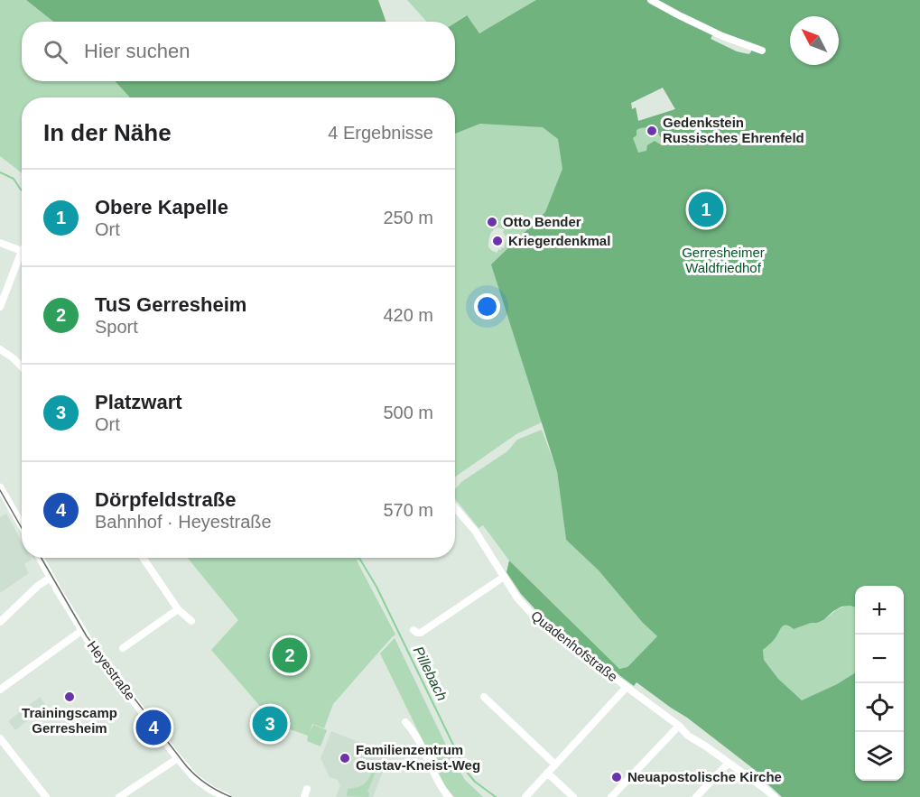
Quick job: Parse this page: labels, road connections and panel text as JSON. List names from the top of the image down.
{
  "streets": {
    "street": ["Quadenhofstraße", "Heyestraße"]
  },
  "water": ["Pillebach"],
  "parks": ["Gerresheimer Waldfriedhof"],
  "places": [
    "Gedenkstein Russisches Ehrenfeld",
    "Otto Bender",
    "Kriegerdenkmal",
    "Trainingscamp Gerresheim",
    "Familienzentrum Gustav-Kneist-Weg",
    "Neuapostolische Kirche"
  ],
  "north": "top left",
  "page": {
    "search": "Hier suchen",
    "heading": ["In der Nähe", "4 Ergebnisse"],
    "list": [
      {
        "mark": "1",
        "name": "Obere Kapelle",
        "note": "Ort",
        "value": "250 m"
      },
      {
        "mark": "2",
        "name": "TuS Gerresheim",
        "note": "Sport",
        "value": "420 m"
      },
      {
        "mark": "3",
        "name": "Platzwart",
        "note": "Ort",
        "value": "500 m"
      },
      {
        "mark": "4",
        "name": "Dörpfeldstraße",
        "note": "Bahnhof · Heyestraße",
        "value": "570 m"
      }
    ],
    "pins": [
      "1",
      "2",
      "3",
      "4"
    ],
    "map_buttons": ["+", "−"]
  }
}
